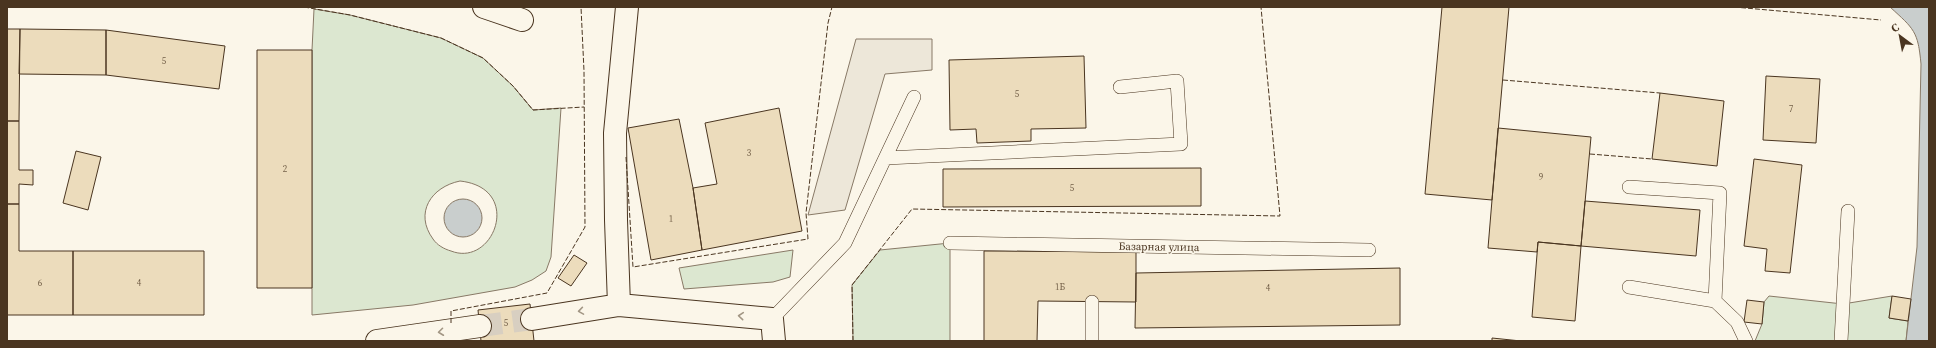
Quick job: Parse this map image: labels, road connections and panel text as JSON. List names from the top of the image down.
{
  "streets": {
    "lane": ["Базарная улица"]
  },
  "house_numbers": [
    "5",
    "5",
    "7",
    "3",
    "2",
    "9",
    "5",
    "1",
    "6",
    "4",
    "1Б",
    "4",
    "5"
  ],
  "north": "top left"
}
